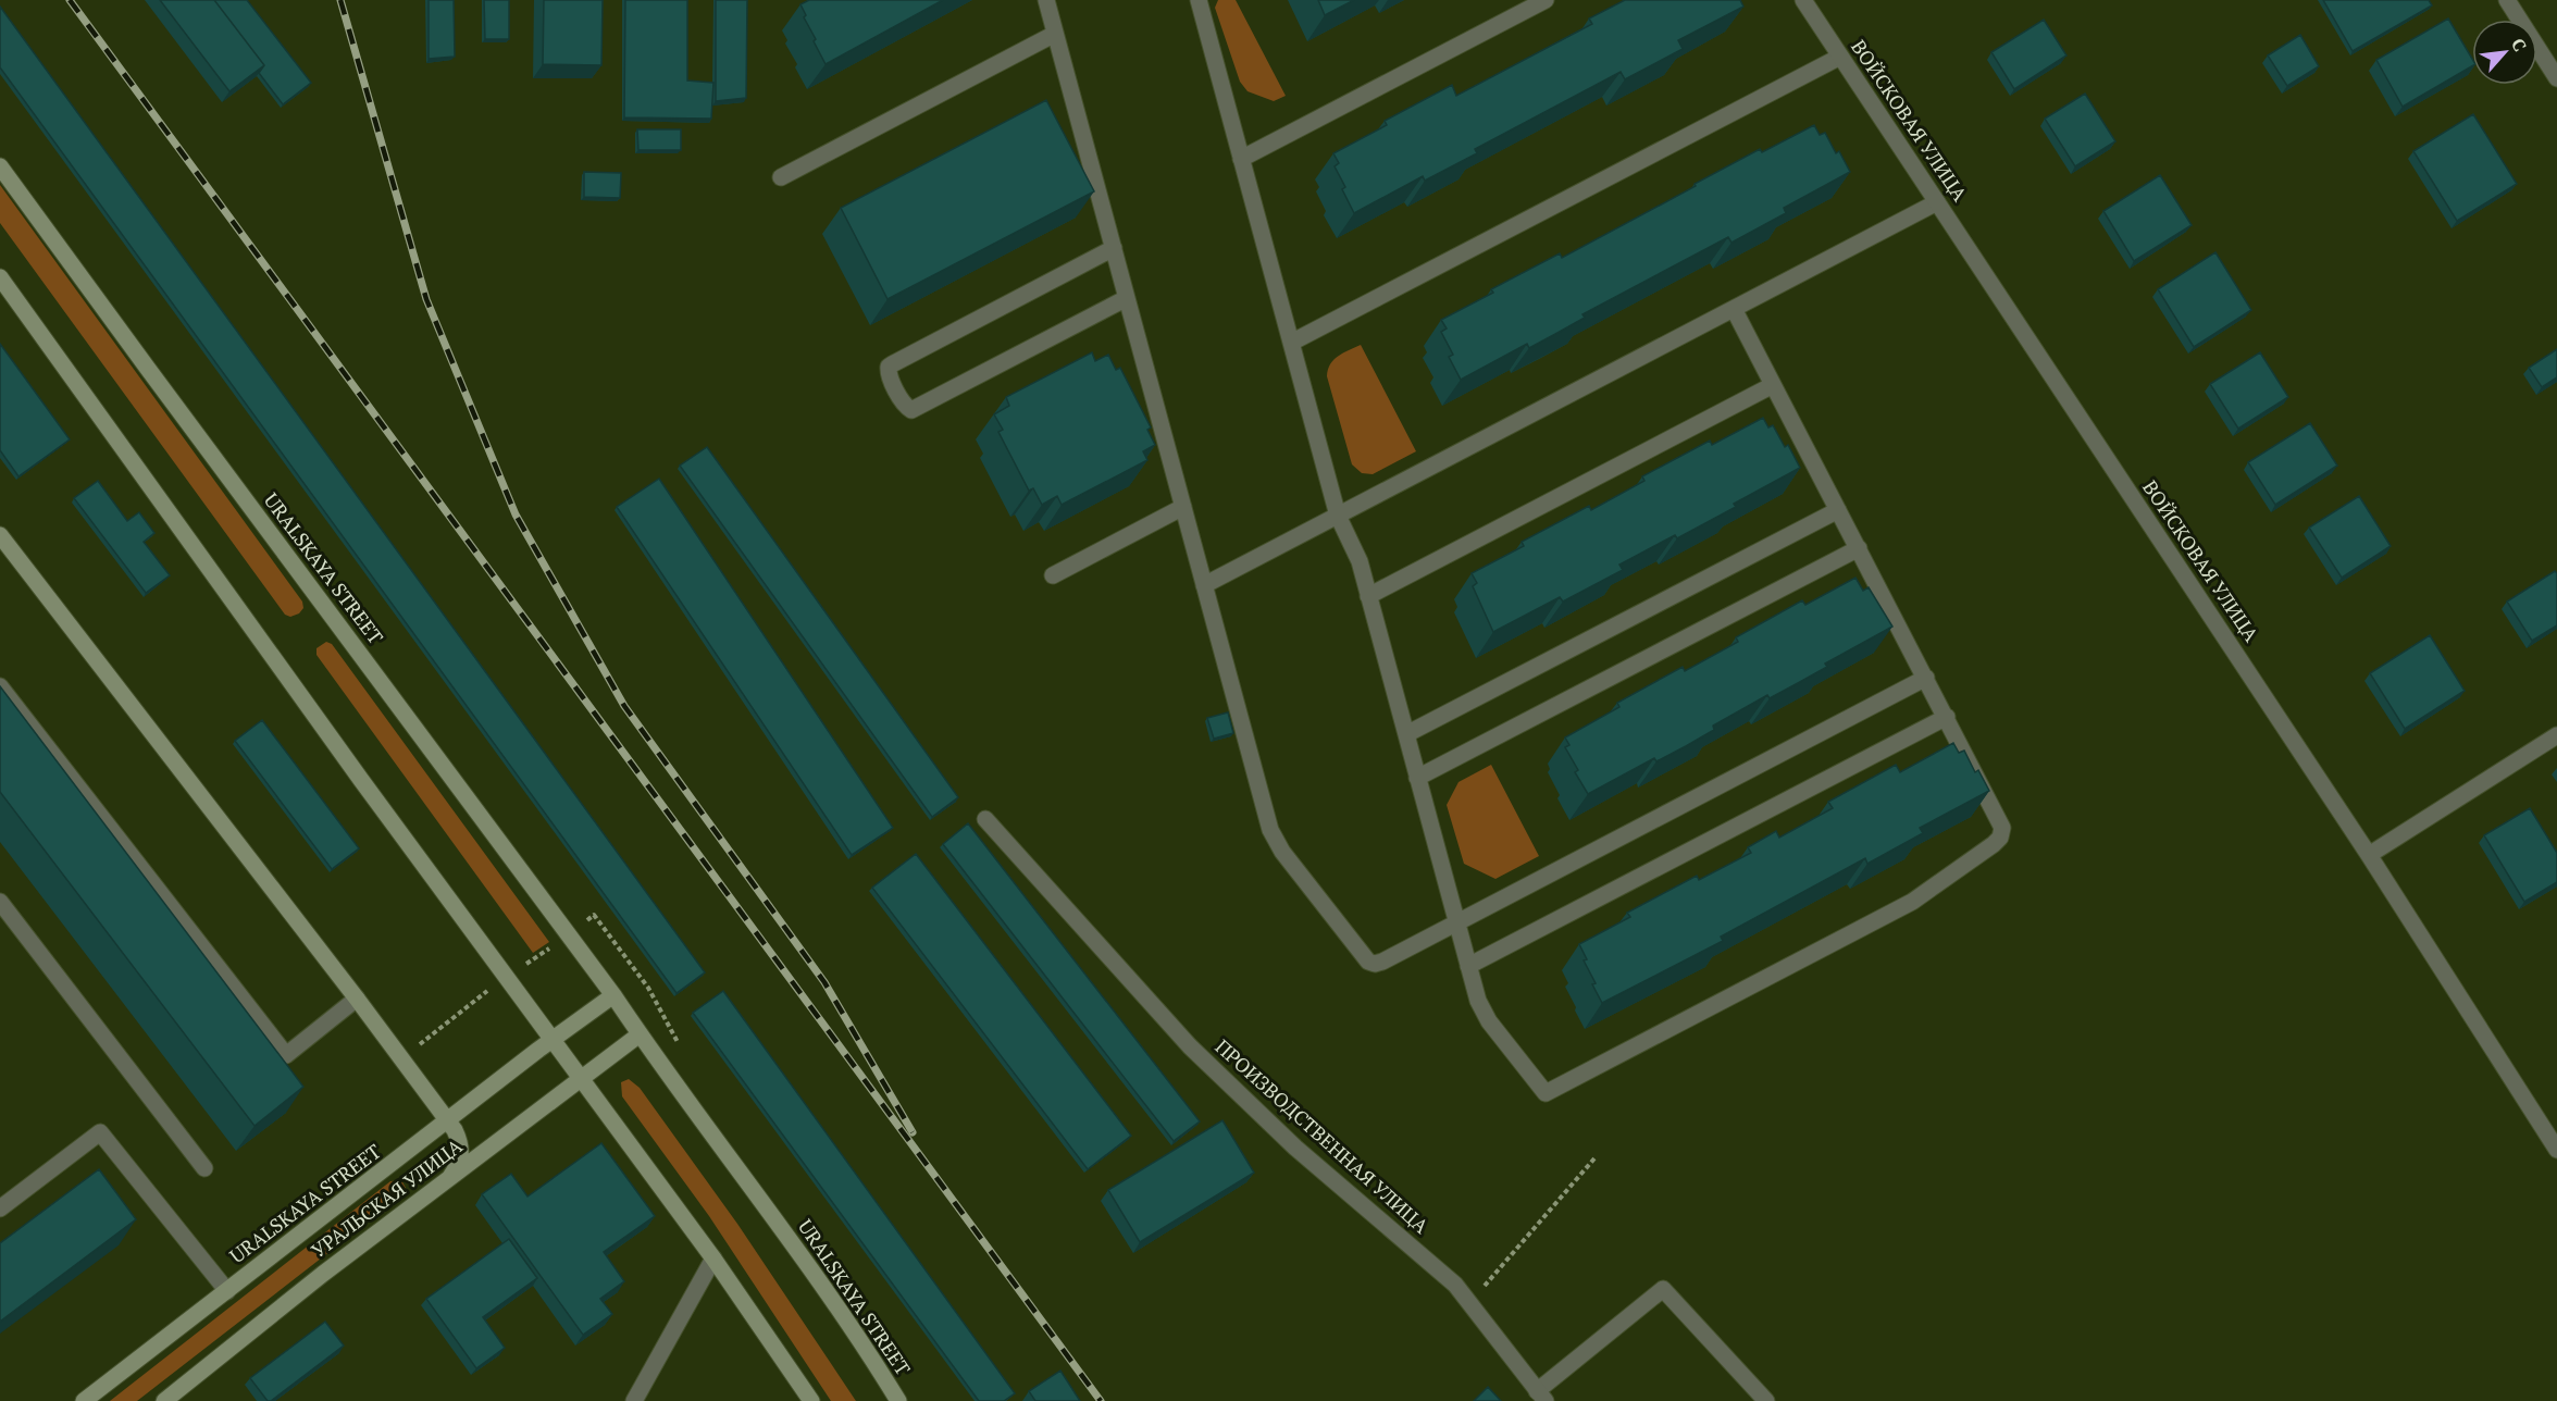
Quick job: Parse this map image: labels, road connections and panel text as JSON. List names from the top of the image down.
{
  "streets": {
    "main road": ["URALSKAYA STREET", "УРАЛЬСКАЯ УЛИЦА"],
    "street": ["ВОЙСКОВАЯ УЛИЦА", "ПРОИЗВОДСТВЕННАЯ УЛИЦА"]
  },
  "crossings": [
    ["URALSKAYA STREET", "УРАЛЬСКАЯ УЛИЦА"]
  ],
  "north": "top right"
}
